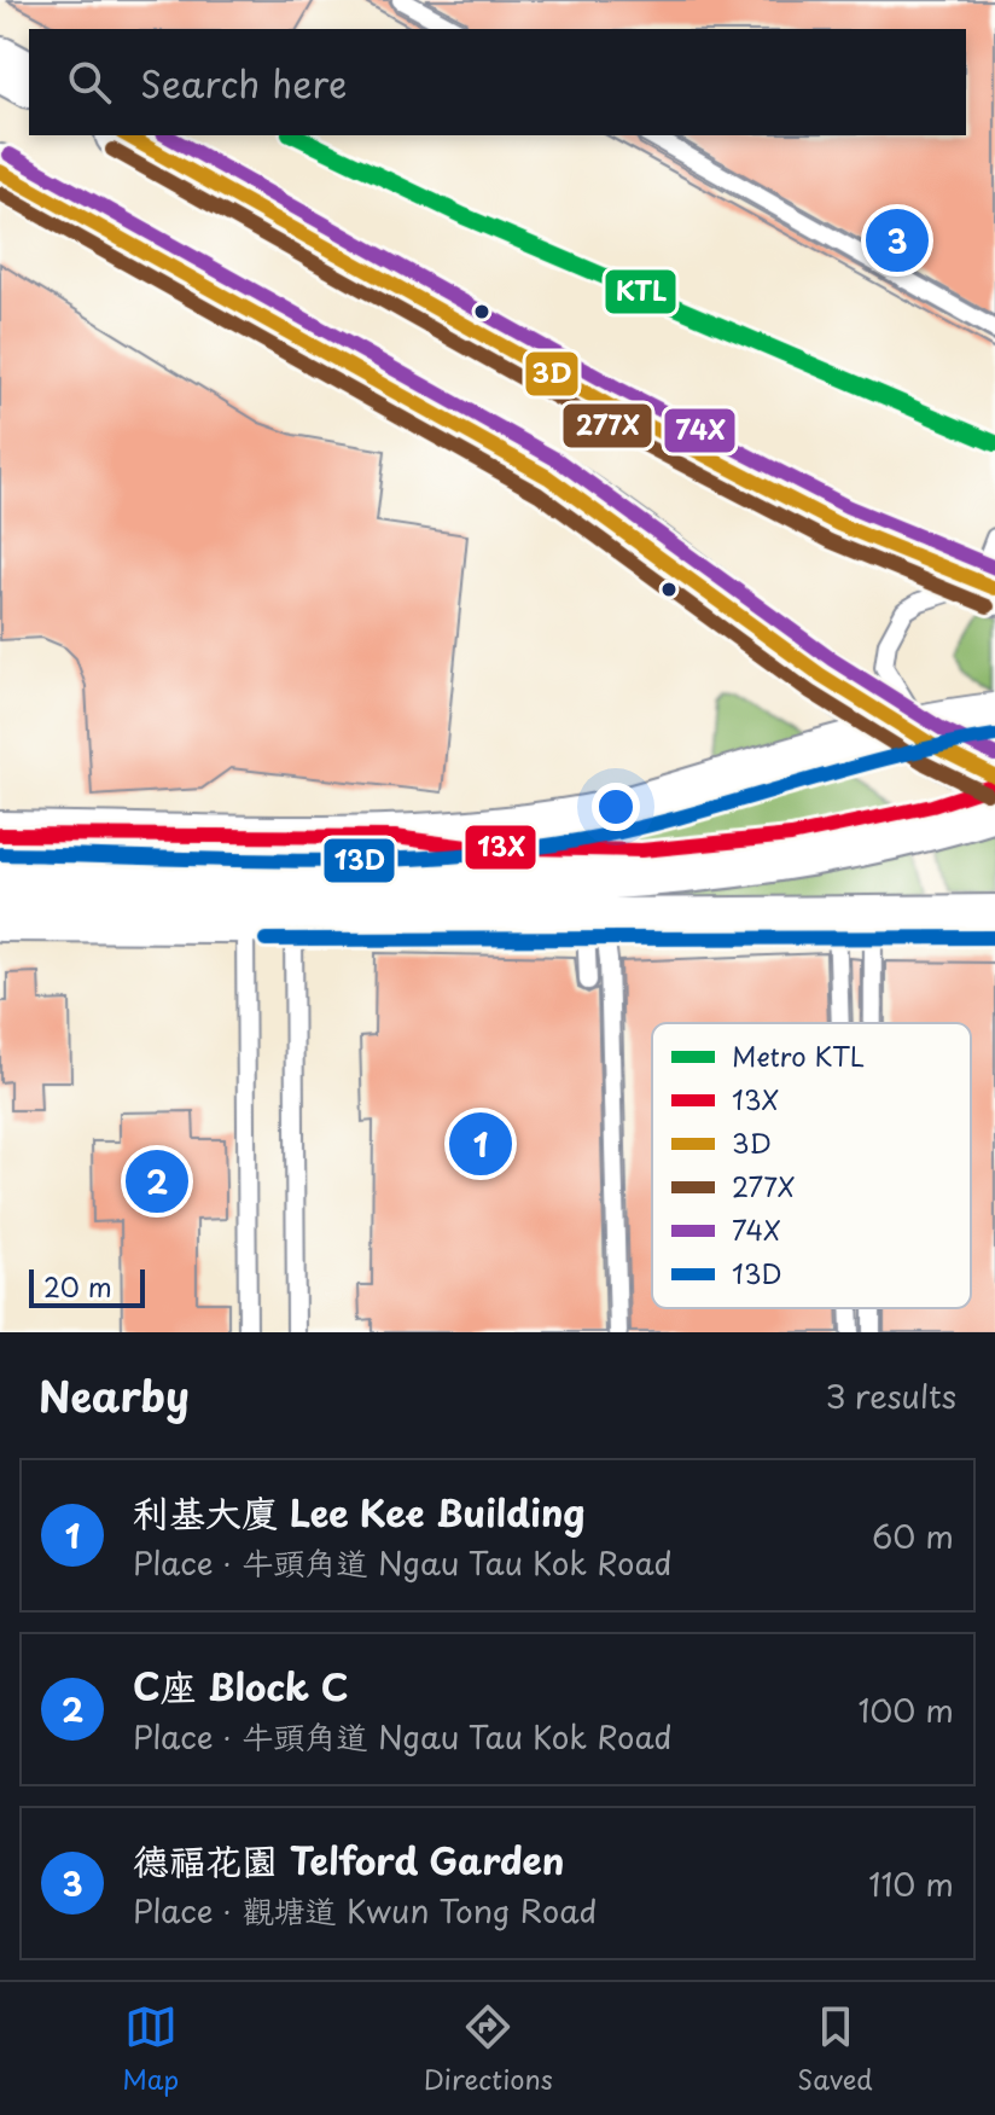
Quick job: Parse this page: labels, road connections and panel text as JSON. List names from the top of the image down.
{
  "lines": [
    "metro line KTL",
    "transit line 3D",
    "transit line 74X",
    "transit line 277X",
    "transit line 13D",
    "transit line 13X"
  ],
  "legend": [
    "Metro KTL",
    "13X",
    "3D",
    "277X",
    "74X",
    "13D"
  ],
  "scale_bar": "20 m",
  "page": {
    "search": "Search here",
    "pins": ["3", "1", "2"],
    "scale": "20 m",
    "heading": ["Nearby", "3 results"],
    "list": [
      {
        "mark": "1",
        "name": "利基大廈 Lee Kee Building",
        "note": "Place · 牛頭角道 Ngau Tau Kok Road",
        "value": "60 m"
      },
      {
        "mark": "2",
        "name": "C座 Block C",
        "note": "Place · 牛頭角道 Ngau Tau Kok Road",
        "value": "100 m"
      },
      {
        "mark": "3",
        "name": "德福花園 Telford Garden",
        "note": "Place · 觀塘道 Kwun Tong Road",
        "value": "110 m"
      }
    ],
    "nav": ["Map", "Directions", "Saved"]
  }
}
